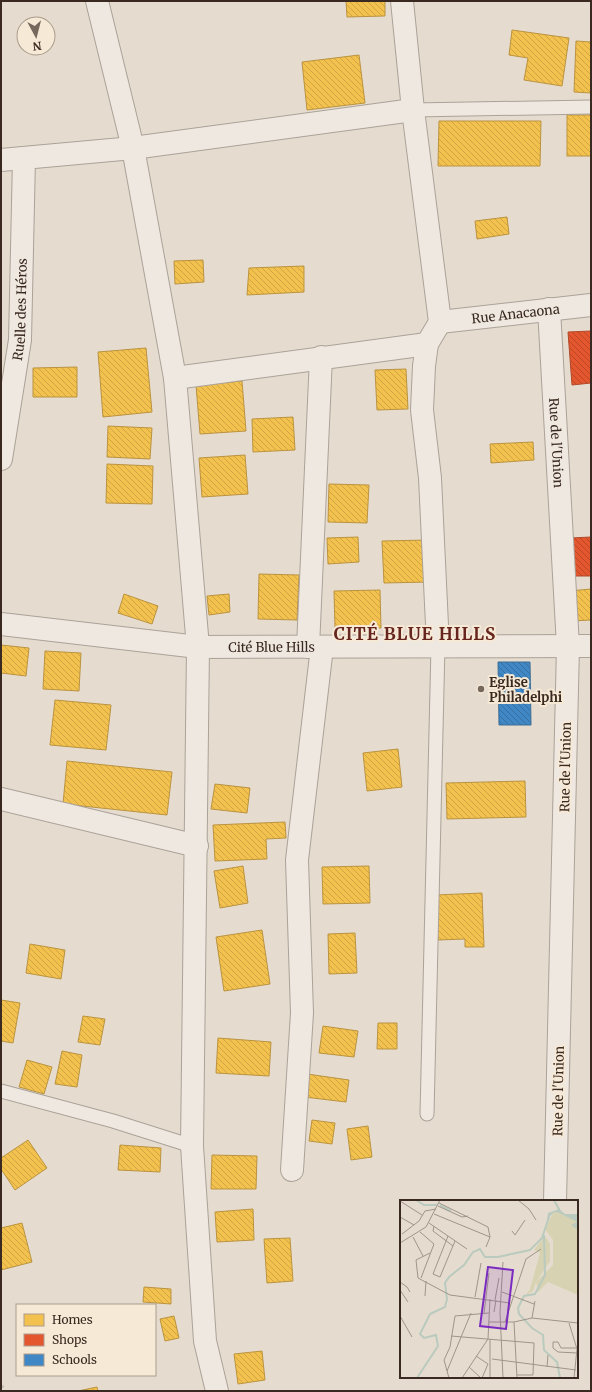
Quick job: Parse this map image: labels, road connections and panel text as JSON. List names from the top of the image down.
{
  "streets": {
    "street": [
      "Ruelle des Héros",
      "Rue Anacaona",
      "Rue de l'Union",
      "Cité Blue Hills"
    ]
  },
  "crossings": [
    ["Rue Anacaona", "Rue de l'Union"],
    ["Rue de l'Union", "Cité Blue Hills"]
  ],
  "districts": ["CITÉ BLUE HILLS"],
  "places": ["Eglise Philadelphi"],
  "legend": ["Homes", "Shops", "Schools"],
  "north": "bottom"
}
